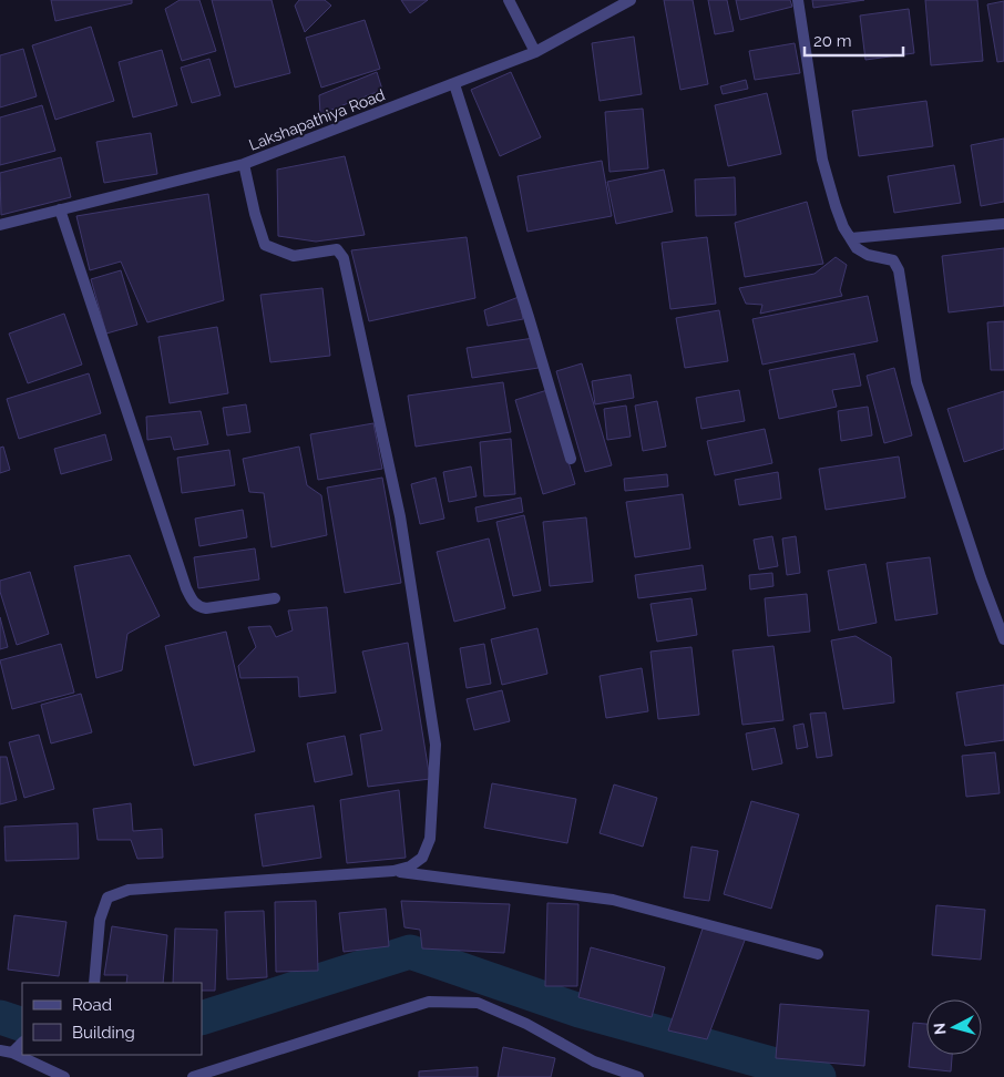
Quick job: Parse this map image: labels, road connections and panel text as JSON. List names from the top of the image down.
{
  "streets": {
    "street": ["Lakshapathiya Road"]
  },
  "legend": ["Road", "Building"],
  "scale_bar": "20 m",
  "north": "left"
}
